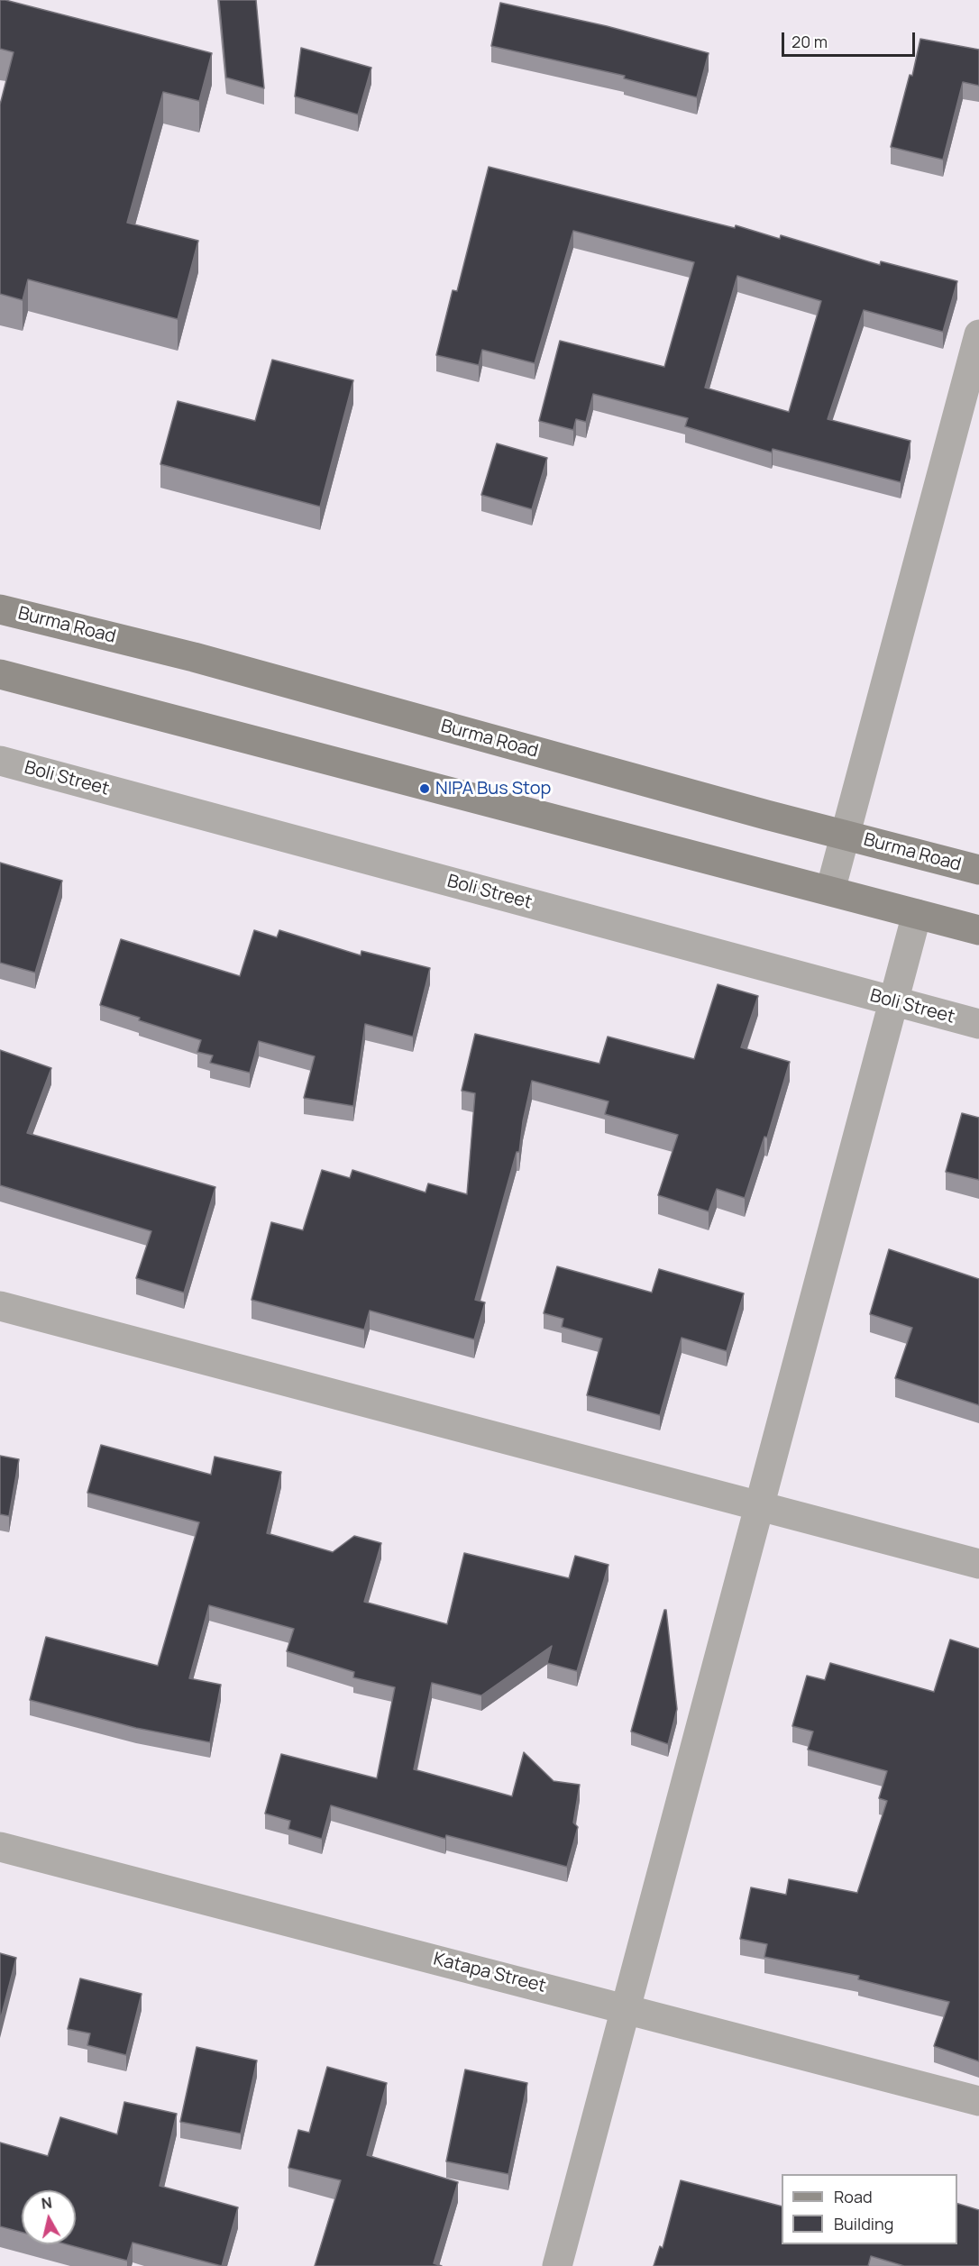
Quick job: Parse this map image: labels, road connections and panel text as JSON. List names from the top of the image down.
{
  "streets": {
    "main road": ["Burma Road"],
    "street": ["Boli Street", "Katapa Street"]
  },
  "places": ["NIPA Bus Stop"],
  "legend": ["Road", "Building"],
  "scale_bar": "20 m",
  "north": "top"
}
